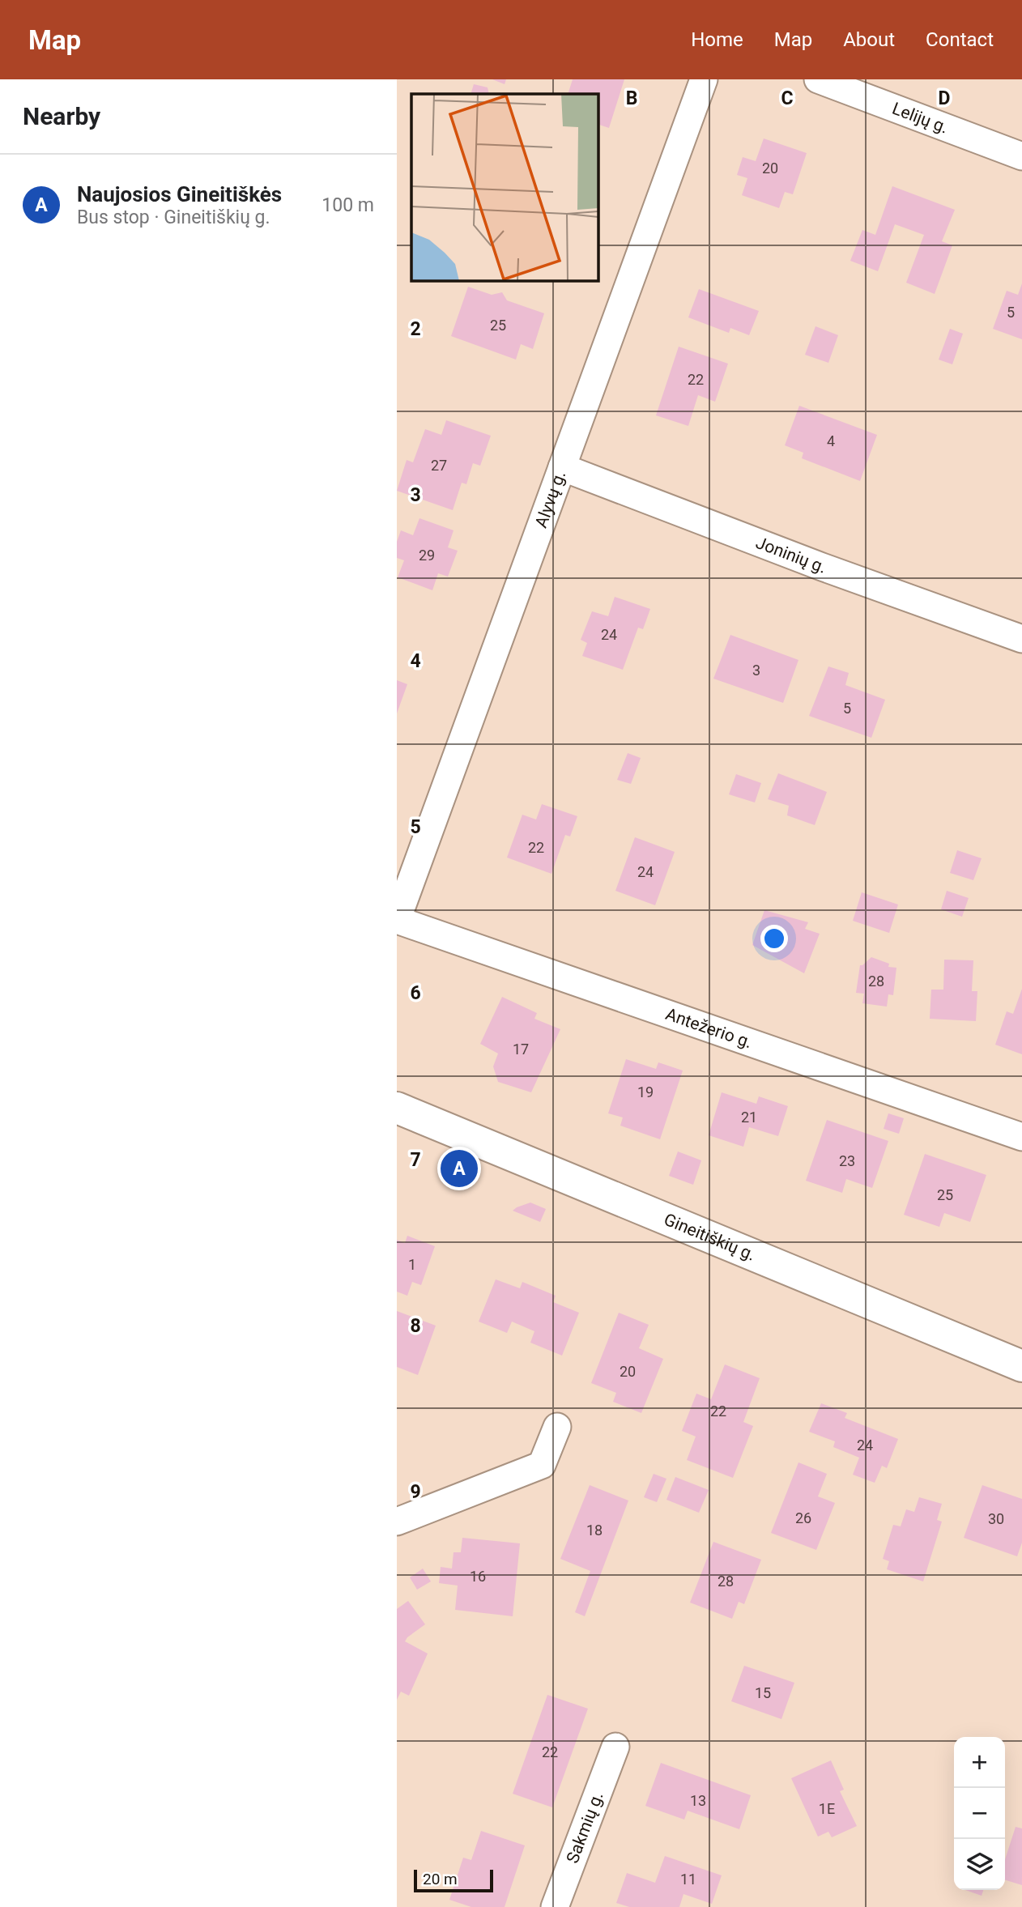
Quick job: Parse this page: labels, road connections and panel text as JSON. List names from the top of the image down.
{
  "streets": {
    "street": [
      "Lelijų g.",
      "Alyvų g.",
      "Joninių g.",
      "Antežerio g.",
      "Gineitiškių g.",
      "Sakmių g."
    ]
  },
  "crossings": [
    ["Alyvų g.", "Joninių g."],
    ["Alyvų g.", "Antežerio g."]
  ],
  "house_numbers": [
    "20",
    "5",
    "25",
    "22",
    "4",
    "27",
    "29",
    "24",
    "3",
    "5",
    "22",
    "24",
    "28",
    "17",
    "19",
    "21",
    "23",
    "25",
    "1",
    "20",
    "22",
    "24",
    "26",
    "30",
    "18",
    "16",
    "28",
    "15",
    "22",
    "13",
    "1E",
    "11"
  ],
  "scale_bar": "20 m",
  "page": {
    "header": "Map",
    "nav": [
      "Home",
      "Map",
      "About",
      "Contact"
    ],
    "heading": "Nearby",
    "list": [
      {
        "mark": "A",
        "name": "Naujosios Gineitiškės",
        "note": "Bus stop · Gineitiškių g.",
        "value": "100 m"
      }
    ],
    "pins": "A",
    "map_buttons": ["+", "−"],
    "scale": "20 m"
  },
  "grid": {
    "columns": ["B", "C", "D"],
    "rows": [
      "2",
      "3",
      "4",
      "5",
      "6",
      "7",
      "8",
      "9"
    ]
  }
}
